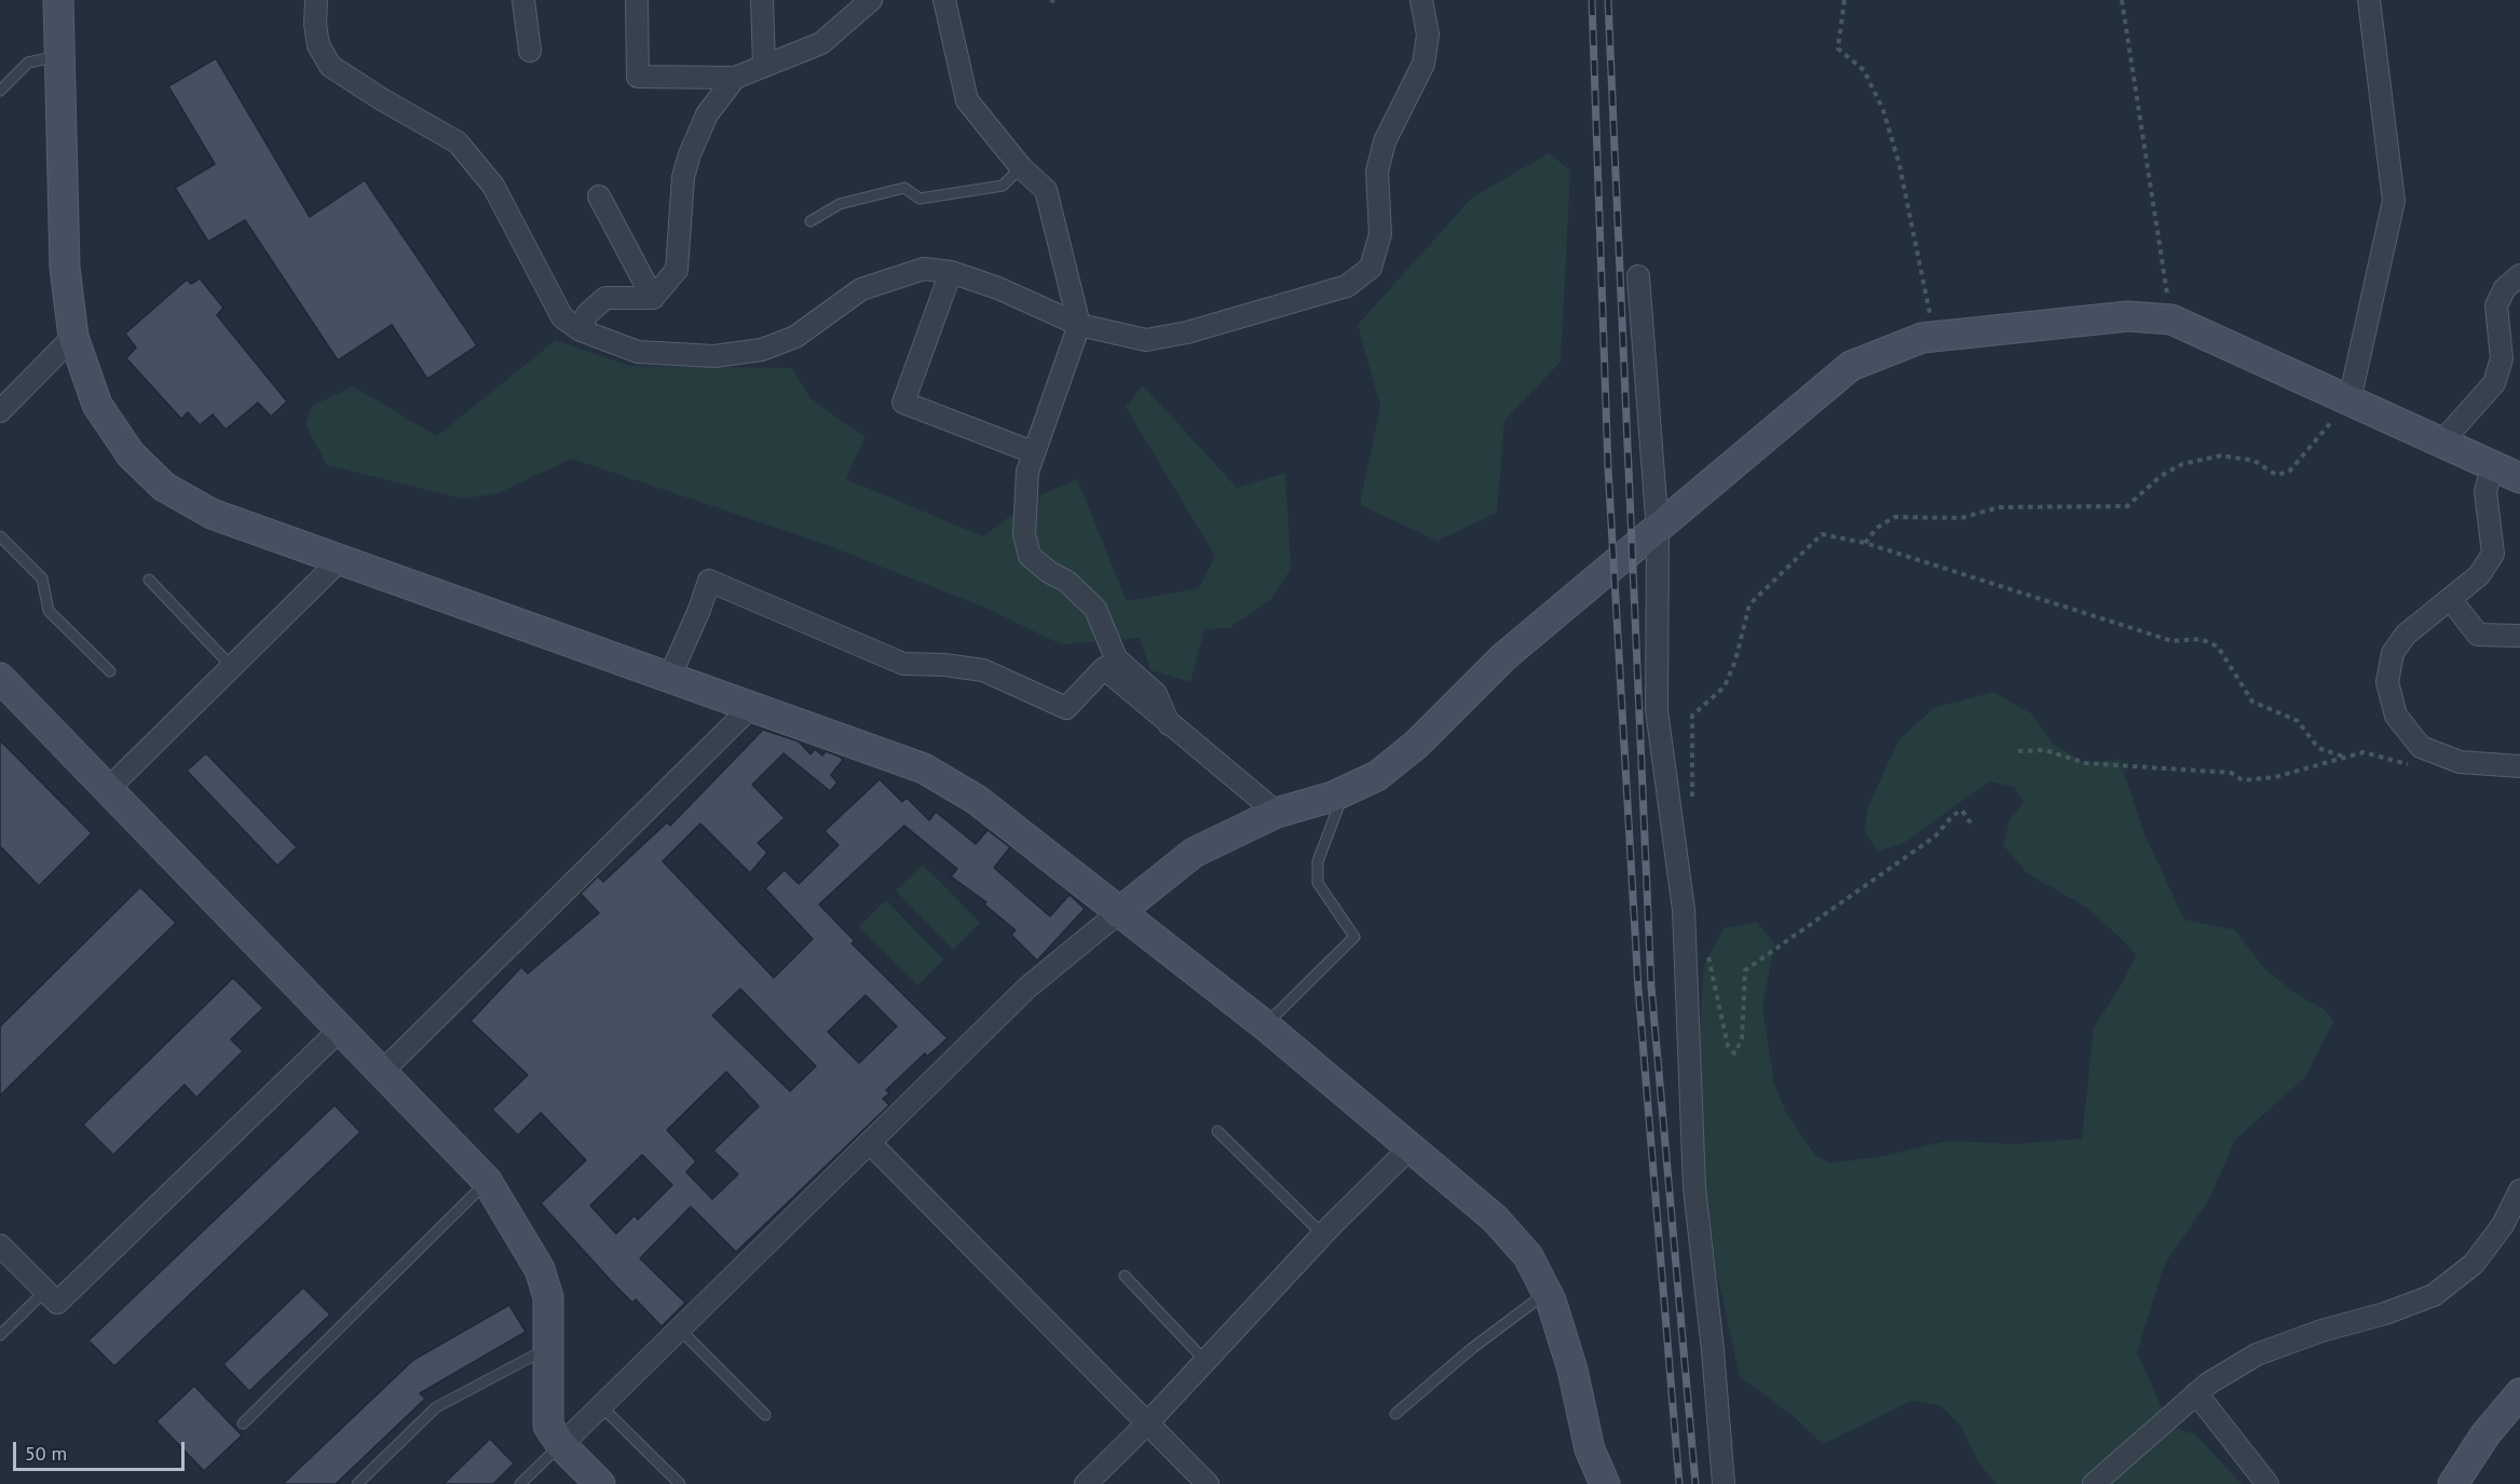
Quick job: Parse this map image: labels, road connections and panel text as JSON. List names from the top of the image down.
{
  "scale_bar": "50 m"
}
